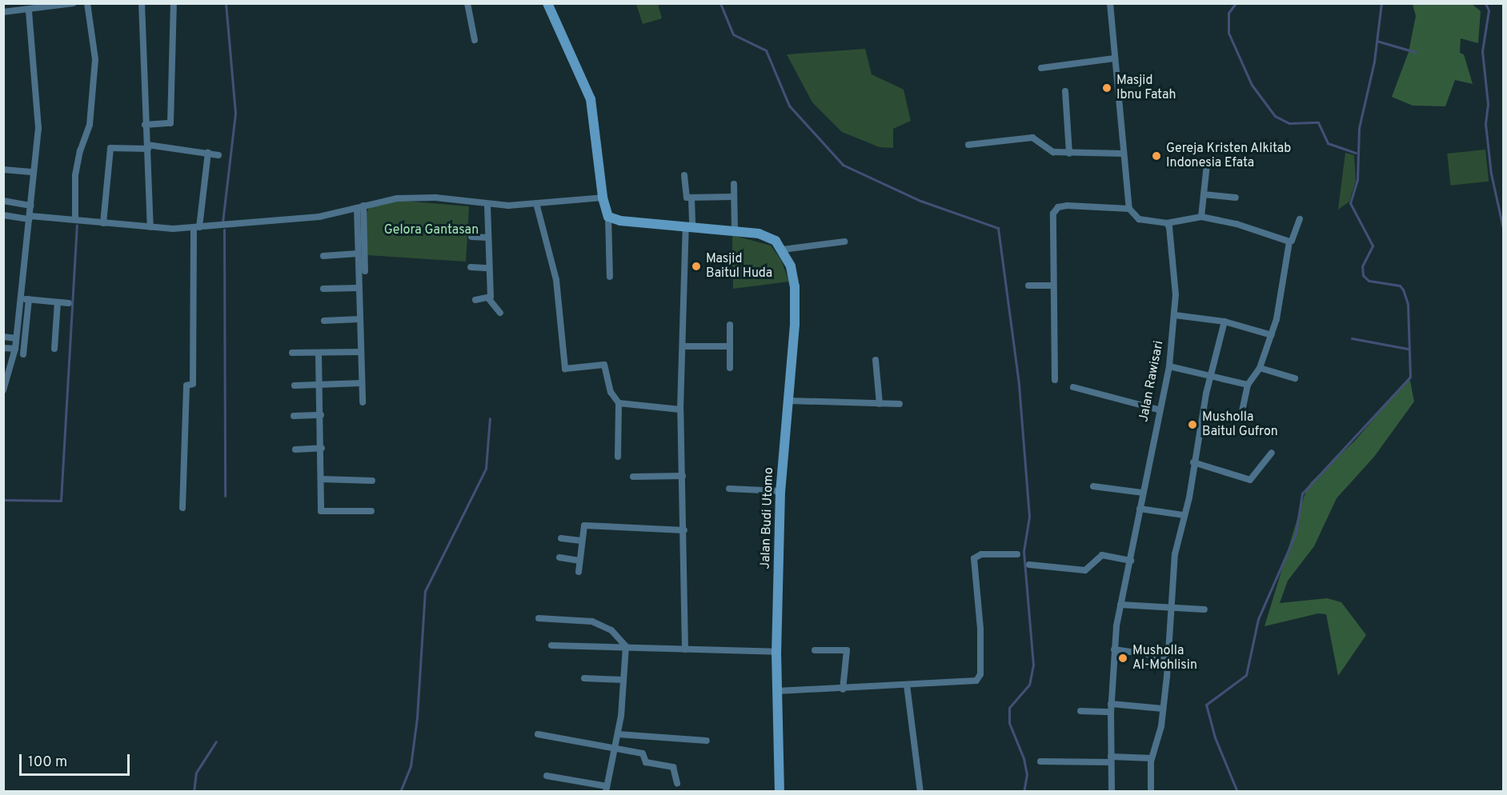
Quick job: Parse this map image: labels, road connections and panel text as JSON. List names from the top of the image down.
{
  "streets": {
    "street": ["Jalan Rawisari", "Jalan Budi Utomo"]
  },
  "parks": ["Gelora Gantasan"],
  "places": [
    "Masjid Ibnu Fatah",
    "Gereja Kristen Alkitab Indonesia Efata",
    "Masjid Baitul Huda",
    "Musholla Baitul Gufron",
    "Musholla Al-Mohlisin"
  ],
  "scale_bar": "100 m"
}
